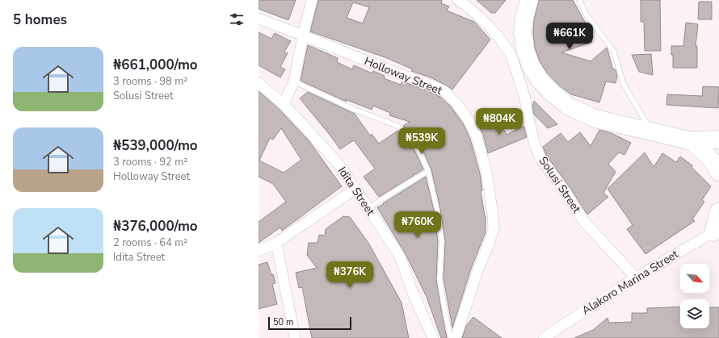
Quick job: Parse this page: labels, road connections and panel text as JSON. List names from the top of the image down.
{
  "streets": {
    "street": [
      "Holloway Street",
      "Solusi Street",
      "Idita Street",
      "Alakoro Marina Street"
    ]
  },
  "crossings": [
    ["Solusi Street", "Alakoro Marina Street"]
  ],
  "scale_bar": "50 m",
  "north": "bottom right",
  "page": {
    "heading": "5 homes",
    "price": [
      "₦661K",
      "₦804K",
      "₦539K",
      "₦760K",
      "₦376K"
    ],
    "list": [
      {
        "name": "₦661,000/mo",
        "note": "3 rooms · 98 m² · Solusi Street"
      },
      {
        "name": "₦539,000/mo",
        "note": "3 rooms · 92 m² · Holloway Street"
      },
      {
        "name": "₦376,000/mo",
        "note": "2 rooms · 64 m² · Idita Street"
      }
    ],
    "scale": "50 m"
  }
}
